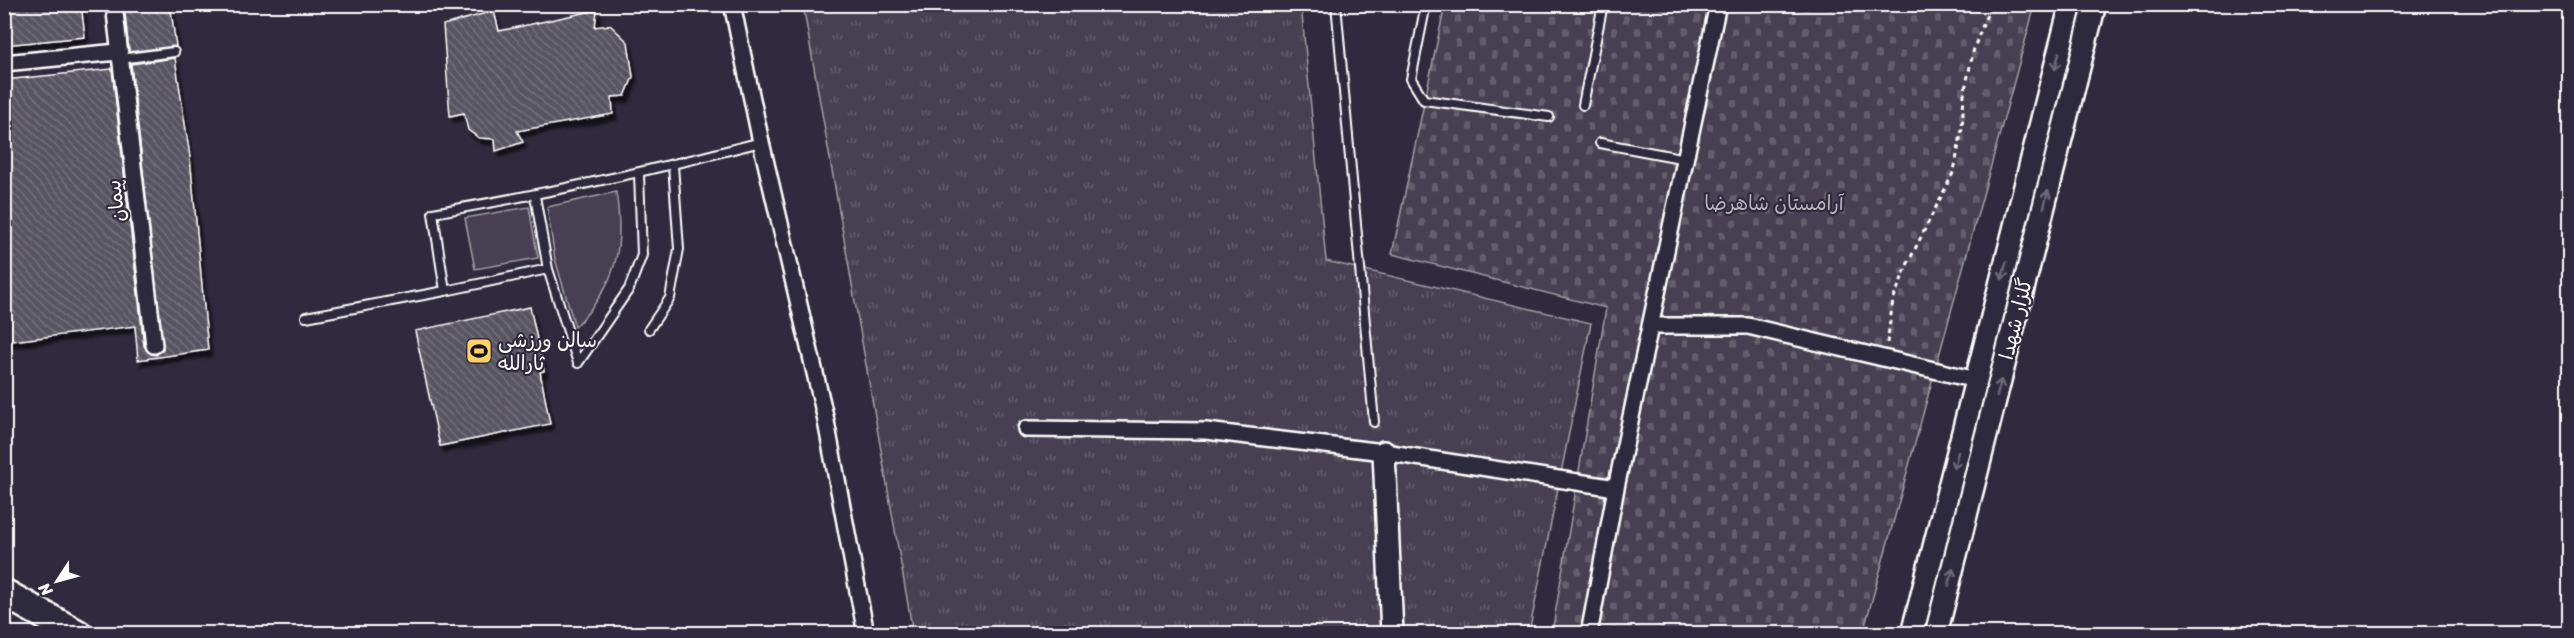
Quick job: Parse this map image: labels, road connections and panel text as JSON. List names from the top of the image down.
{
  "streets": {
    "street": ["پیمان", "گلزار شهدا"]
  },
  "parks": ["آرامستان شاهرضا"],
  "places": {
    "sports": ["سالن ورزشی ثارالله"]
  },
  "north": "bottom left"
}
